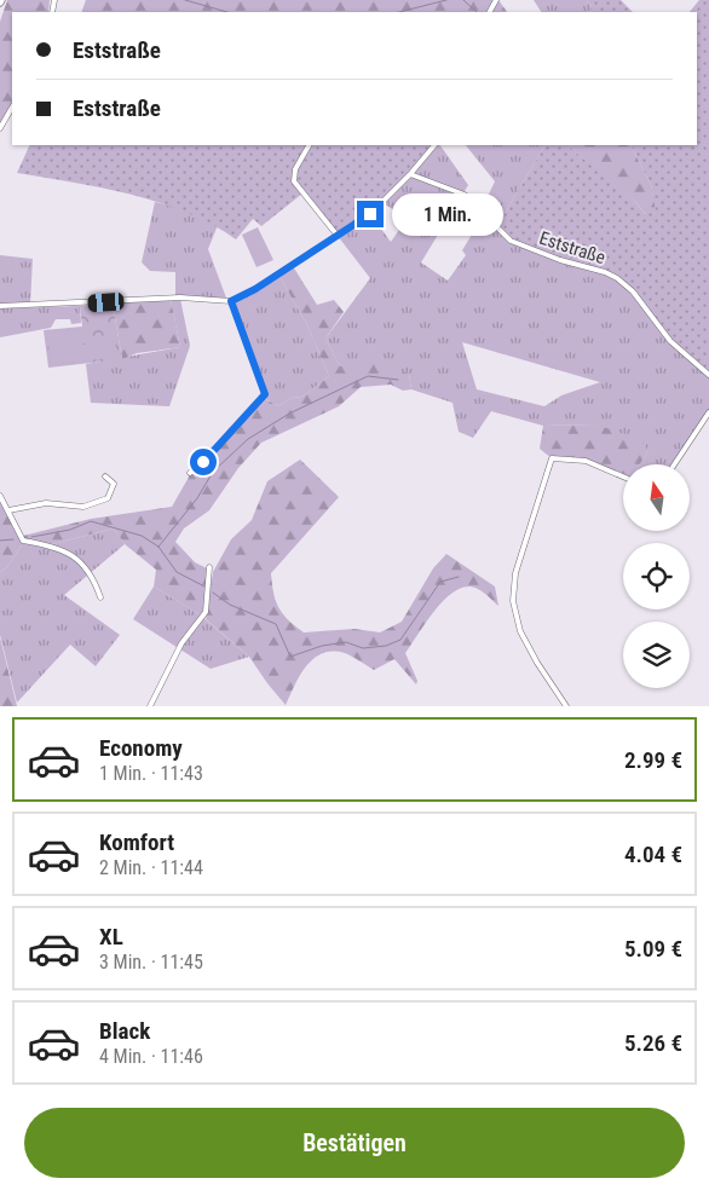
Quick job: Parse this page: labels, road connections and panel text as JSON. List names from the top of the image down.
{
  "streets": {
    "street": ["Eststraße"]
  },
  "north": "top",
  "page": {
    "banner": ["Eststraße", "Eststraße"],
    "bubble": "1 Min.",
    "list": [
      {
        "name": "Economy",
        "note": "1 Min. · 11:43",
        "value": "2.99 €"
      },
      {
        "name": "Komfort",
        "note": "2 Min. · 11:44",
        "value": "4.04 €"
      },
      {
        "name": "XL",
        "note": "3 Min. · 11:45",
        "value": "5.09 €"
      },
      {
        "name": "Black",
        "note": "4 Min. · 11:46",
        "value": "5.26 €"
      }
    ],
    "buttons": "Bestätigen"
  }
}
